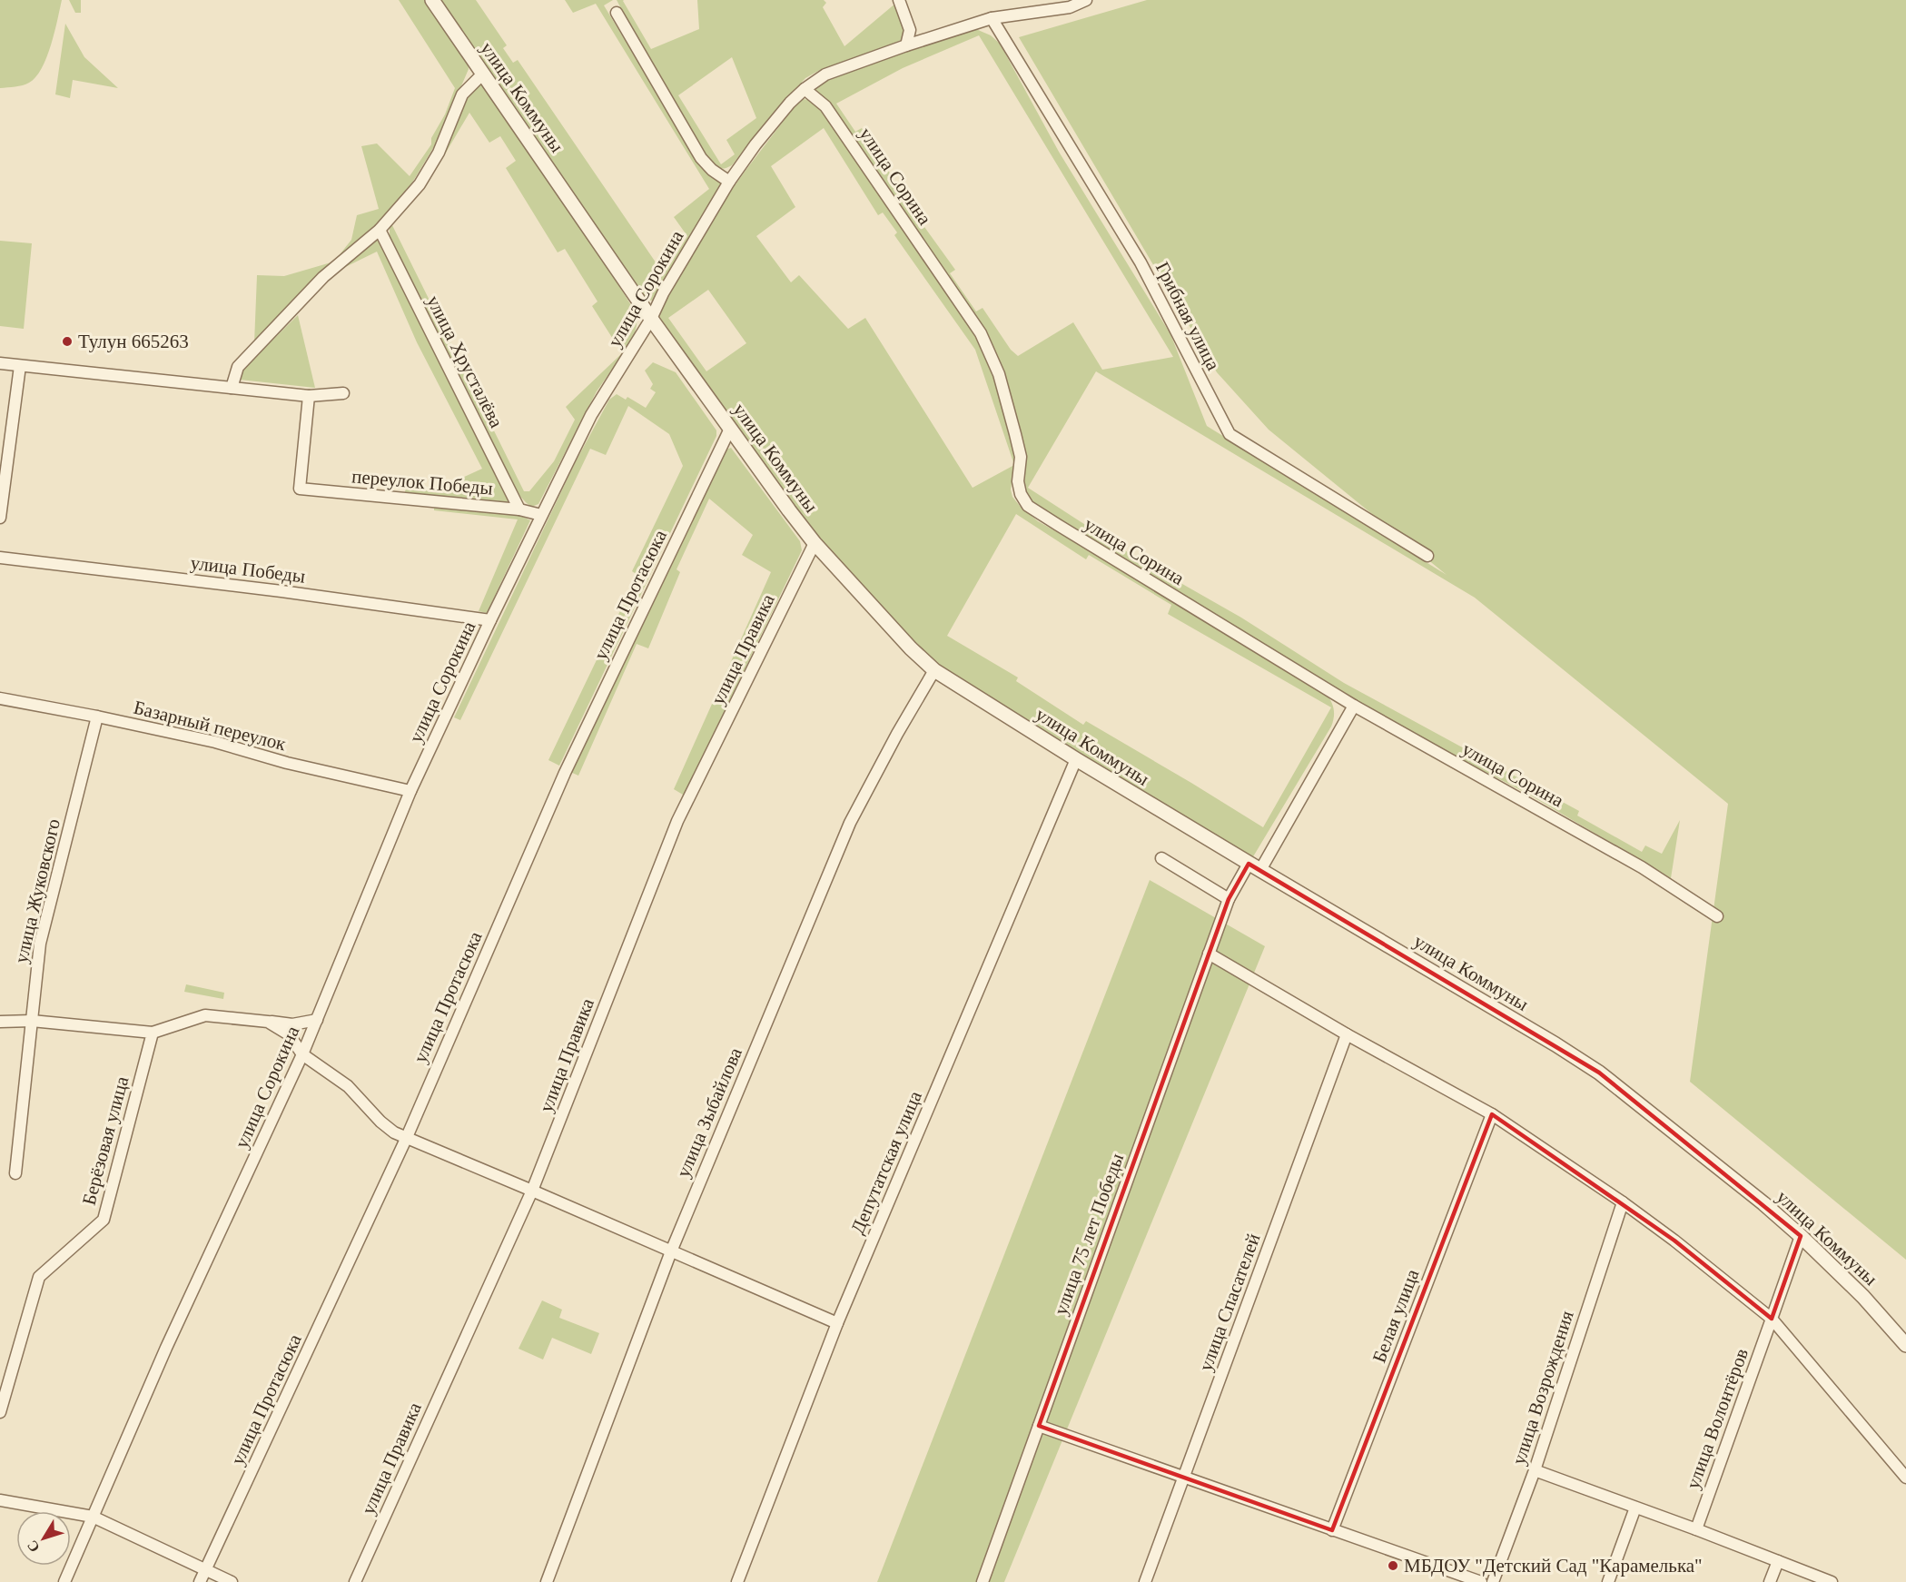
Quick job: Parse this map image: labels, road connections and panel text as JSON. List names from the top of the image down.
{
  "streets": {
    "street": [
      "улица Коммуны",
      "улица Сорина",
      "улица Сорокина",
      "Грибная улица",
      "улица Хрусталёва",
      "переулок Победы",
      "улица Победы",
      "улица Протасюка",
      "улица Правика",
      "Базарный переулок",
      "улица Жуковского",
      "улица Зыбайлова",
      "Берёзовая улица",
      "Депутатская улица",
      "улица 75 лет Победы",
      "улица Спасателей",
      "Белая улица",
      "улица Возрождения",
      "улица Волонтёров"
    ]
  },
  "crossings": [
    ["улица Коммуны", "улица Сорокина"],
    ["улица Коммуны", "улица Протасюка"],
    ["улица Коммуны", "улица Правика"],
    ["улица Коммуны", "улица Зыбайлова"],
    ["улица Коммуны", "Депутатская улица"],
    ["улица Коммуны", "улица 75 лет Победы"],
    ["улица Коммуны", "улица Волонтёров"],
    ["улица Сорина", "улица Сорокина"],
    ["улица Сорина", "улица 75 лет Победы"],
    ["улица Сорокина", "Грибная улица"],
    ["улица Сорокина", "переулок Победы"],
    ["улица Сорокина", "улица Победы"],
    ["улица Сорокина", "Базарный переулок"],
    ["улица Хрусталёва", "переулок Победы"],
    ["Базарный переулок", "улица Жуковского"]
  ],
  "places": ["Тулун 665263", "МБДОУ \"Детский Сад \"Карамелька\""],
  "north": "bottom left"
}
